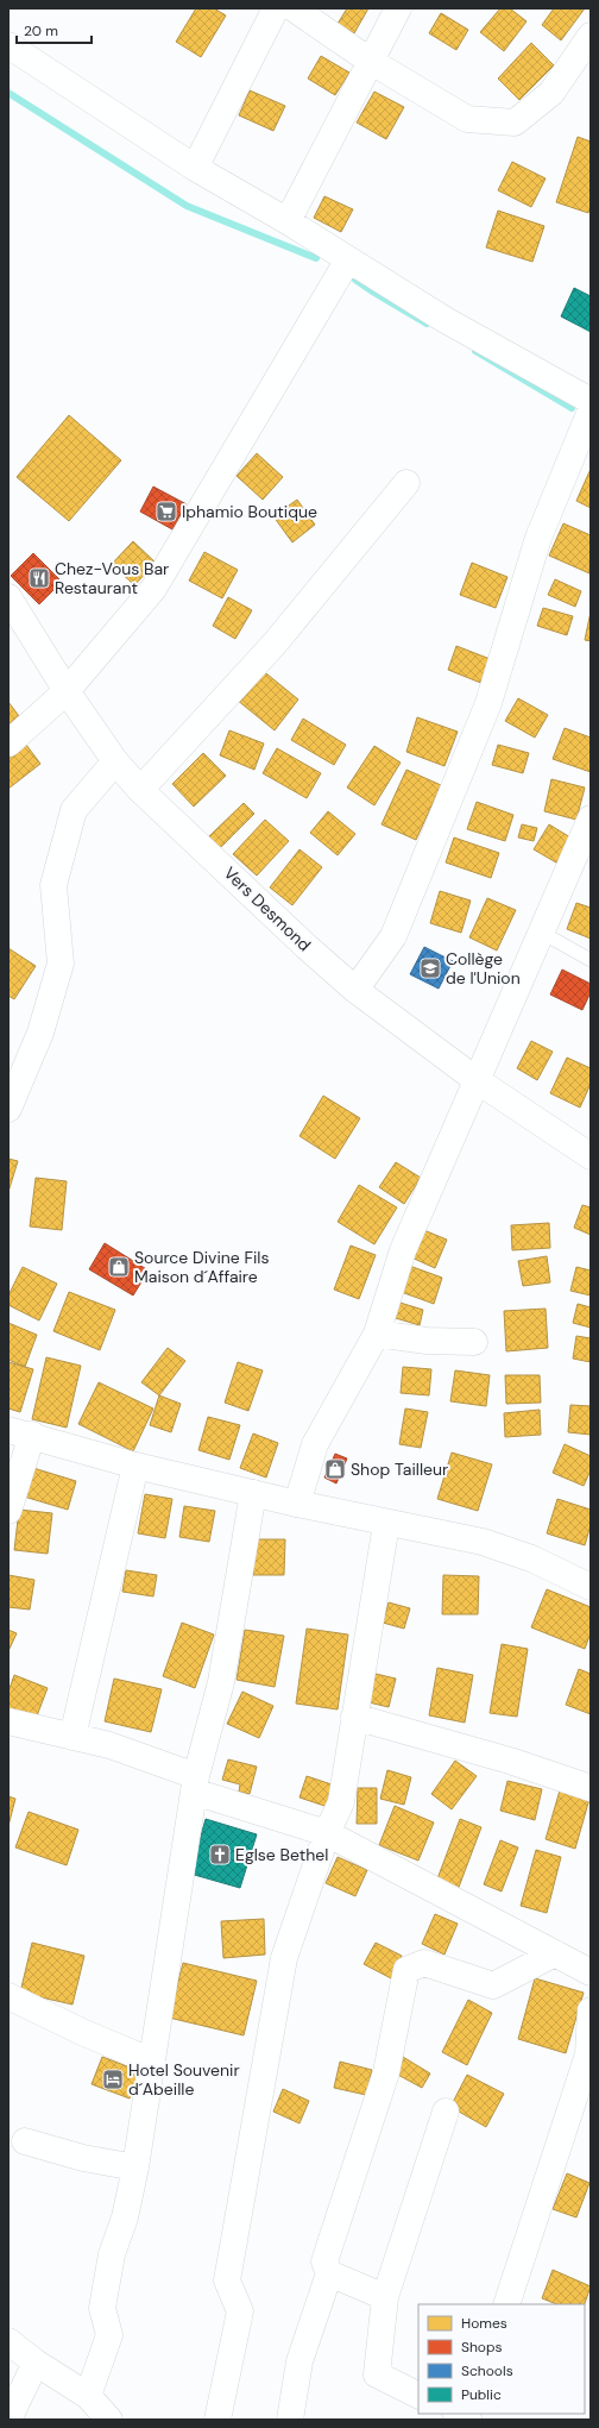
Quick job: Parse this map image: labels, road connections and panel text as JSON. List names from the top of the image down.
{
  "streets": {
    "street": ["Vers Desmond"]
  },
  "places": {
    "supermarket": ["Iphamio Boutique"],
    "restaurant": ["Chez-Vous Bar Restaurant"],
    "school or university": ["Collège de l'Union"],
    "shop": ["Source Divine Fils Maison d´Affaire", "Shop Tailleur"],
    "church": ["Eglse Bethel"],
    "hotel": ["Hotel Souvenir d´Abeille"]
  },
  "legend": [
    "Homes",
    "Shops",
    "Schools",
    "Public"
  ],
  "scale_bar": "20 m"
}
